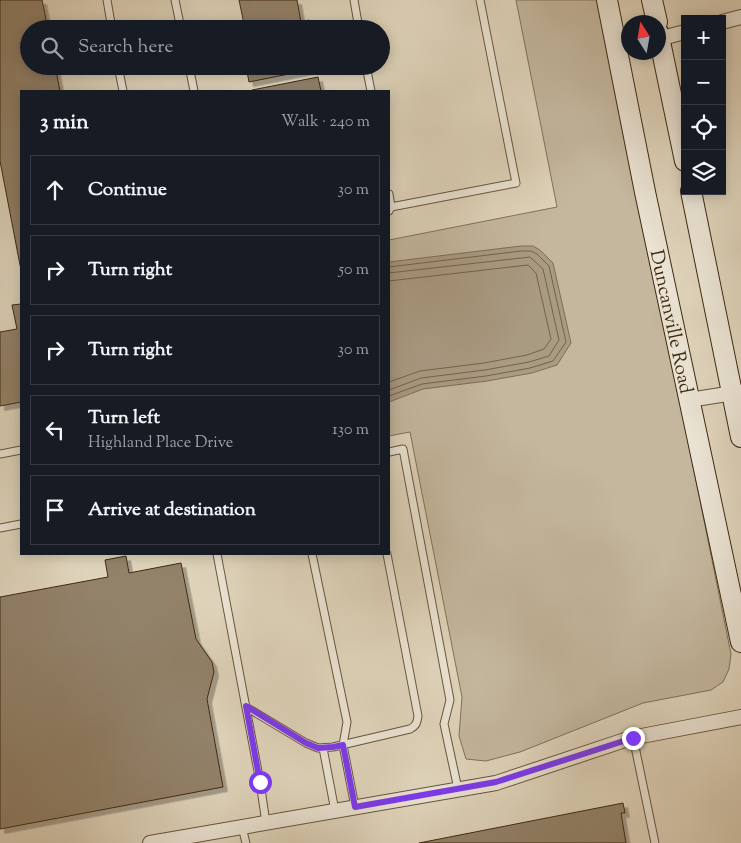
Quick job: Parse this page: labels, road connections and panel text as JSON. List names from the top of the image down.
{
  "streets": {
    "main road": ["Duncanville Road"]
  },
  "north": "top",
  "page": {
    "map_buttons": ["+", "−"],
    "search": "Search here",
    "heading": ["3 min", "Walk · 240 m"],
    "list": [
      ["Continue", "30 m"],
      ["Turn right", "50 m"],
      ["Turn right", "30 m"],
      ["Turn left", "Highland Place Drive", "130 m"],
      "Arrive at destination"
    ]
  }
}
